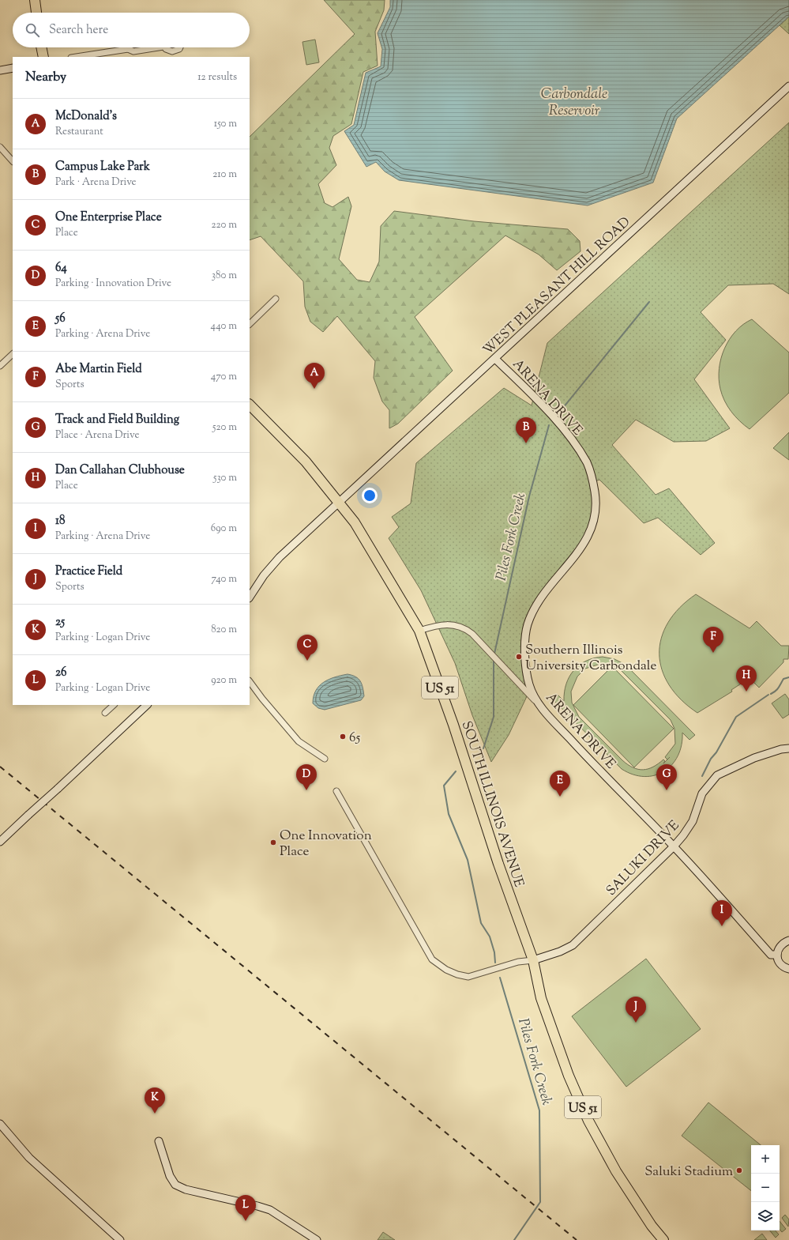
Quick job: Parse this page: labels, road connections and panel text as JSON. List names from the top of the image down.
{
  "streets": {
    "highway": ["US 51", "SOUTH ILLINOIS AVENUE"],
    "street": ["WEST PLEASANT HILL ROAD", "ARENA DRIVE", "SALUKI DRIVE"]
  },
  "crossings": [
    ["WEST PLEASANT HILL ROAD", "ARENA DRIVE"],
    ["WEST PLEASANT HILL ROAD", "SOUTH ILLINOIS AVENUE"],
    ["ARENA DRIVE", "SALUKI DRIVE"],
    ["SOUTH ILLINOIS AVENUE", "SALUKI DRIVE"]
  ],
  "water": ["Carbondale Reservoir", "Piles Fork Creek"],
  "places": [
    "Southern Illinois University Carbondale",
    "65",
    "One Innovation Place",
    "Saluki Stadium"
  ],
  "page": {
    "search": "Search here",
    "heading": ["Nearby", "12 results"],
    "list": [
      {
        "mark": "A",
        "name": "McDonald's",
        "note": "Restaurant",
        "value": "150 m"
      },
      {
        "mark": "B",
        "name": "Campus Lake Park",
        "note": "Park · Arena Drive",
        "value": "210 m"
      },
      {
        "mark": "C",
        "name": "One Enterprise Place",
        "note": "Place",
        "value": "220 m"
      },
      {
        "mark": "D",
        "name": "64",
        "note": "Parking · Innovation Drive",
        "value": "380 m"
      },
      {
        "mark": "E",
        "name": "56",
        "note": "Parking · Arena Drive",
        "value": "440 m"
      },
      {
        "mark": "F",
        "name": "Abe Martin Field",
        "note": "Sports",
        "value": "470 m"
      },
      {
        "mark": "G",
        "name": "Track and Field Building",
        "note": "Place · Arena Drive",
        "value": "520 m"
      },
      {
        "mark": "H",
        "name": "Dan Callahan Clubhouse",
        "note": "Place",
        "value": "530 m"
      },
      {
        "mark": "I",
        "name": "18",
        "note": "Parking · Arena Drive",
        "value": "690 m"
      },
      {
        "mark": "J",
        "name": "Practice Field",
        "note": "Sports",
        "value": "740 m"
      },
      {
        "mark": "K",
        "name": "25",
        "note": "Parking · Logan Drive",
        "value": "820 m"
      },
      {
        "mark": "L",
        "name": "26",
        "note": "Parking · Logan Drive",
        "value": "920 m"
      }
    ],
    "pins": [
      "A",
      "B",
      "F",
      "C",
      "H",
      "D",
      "G",
      "E",
      "I",
      "J",
      "K",
      "L"
    ],
    "map_buttons": ["+", "−"]
  }
}
